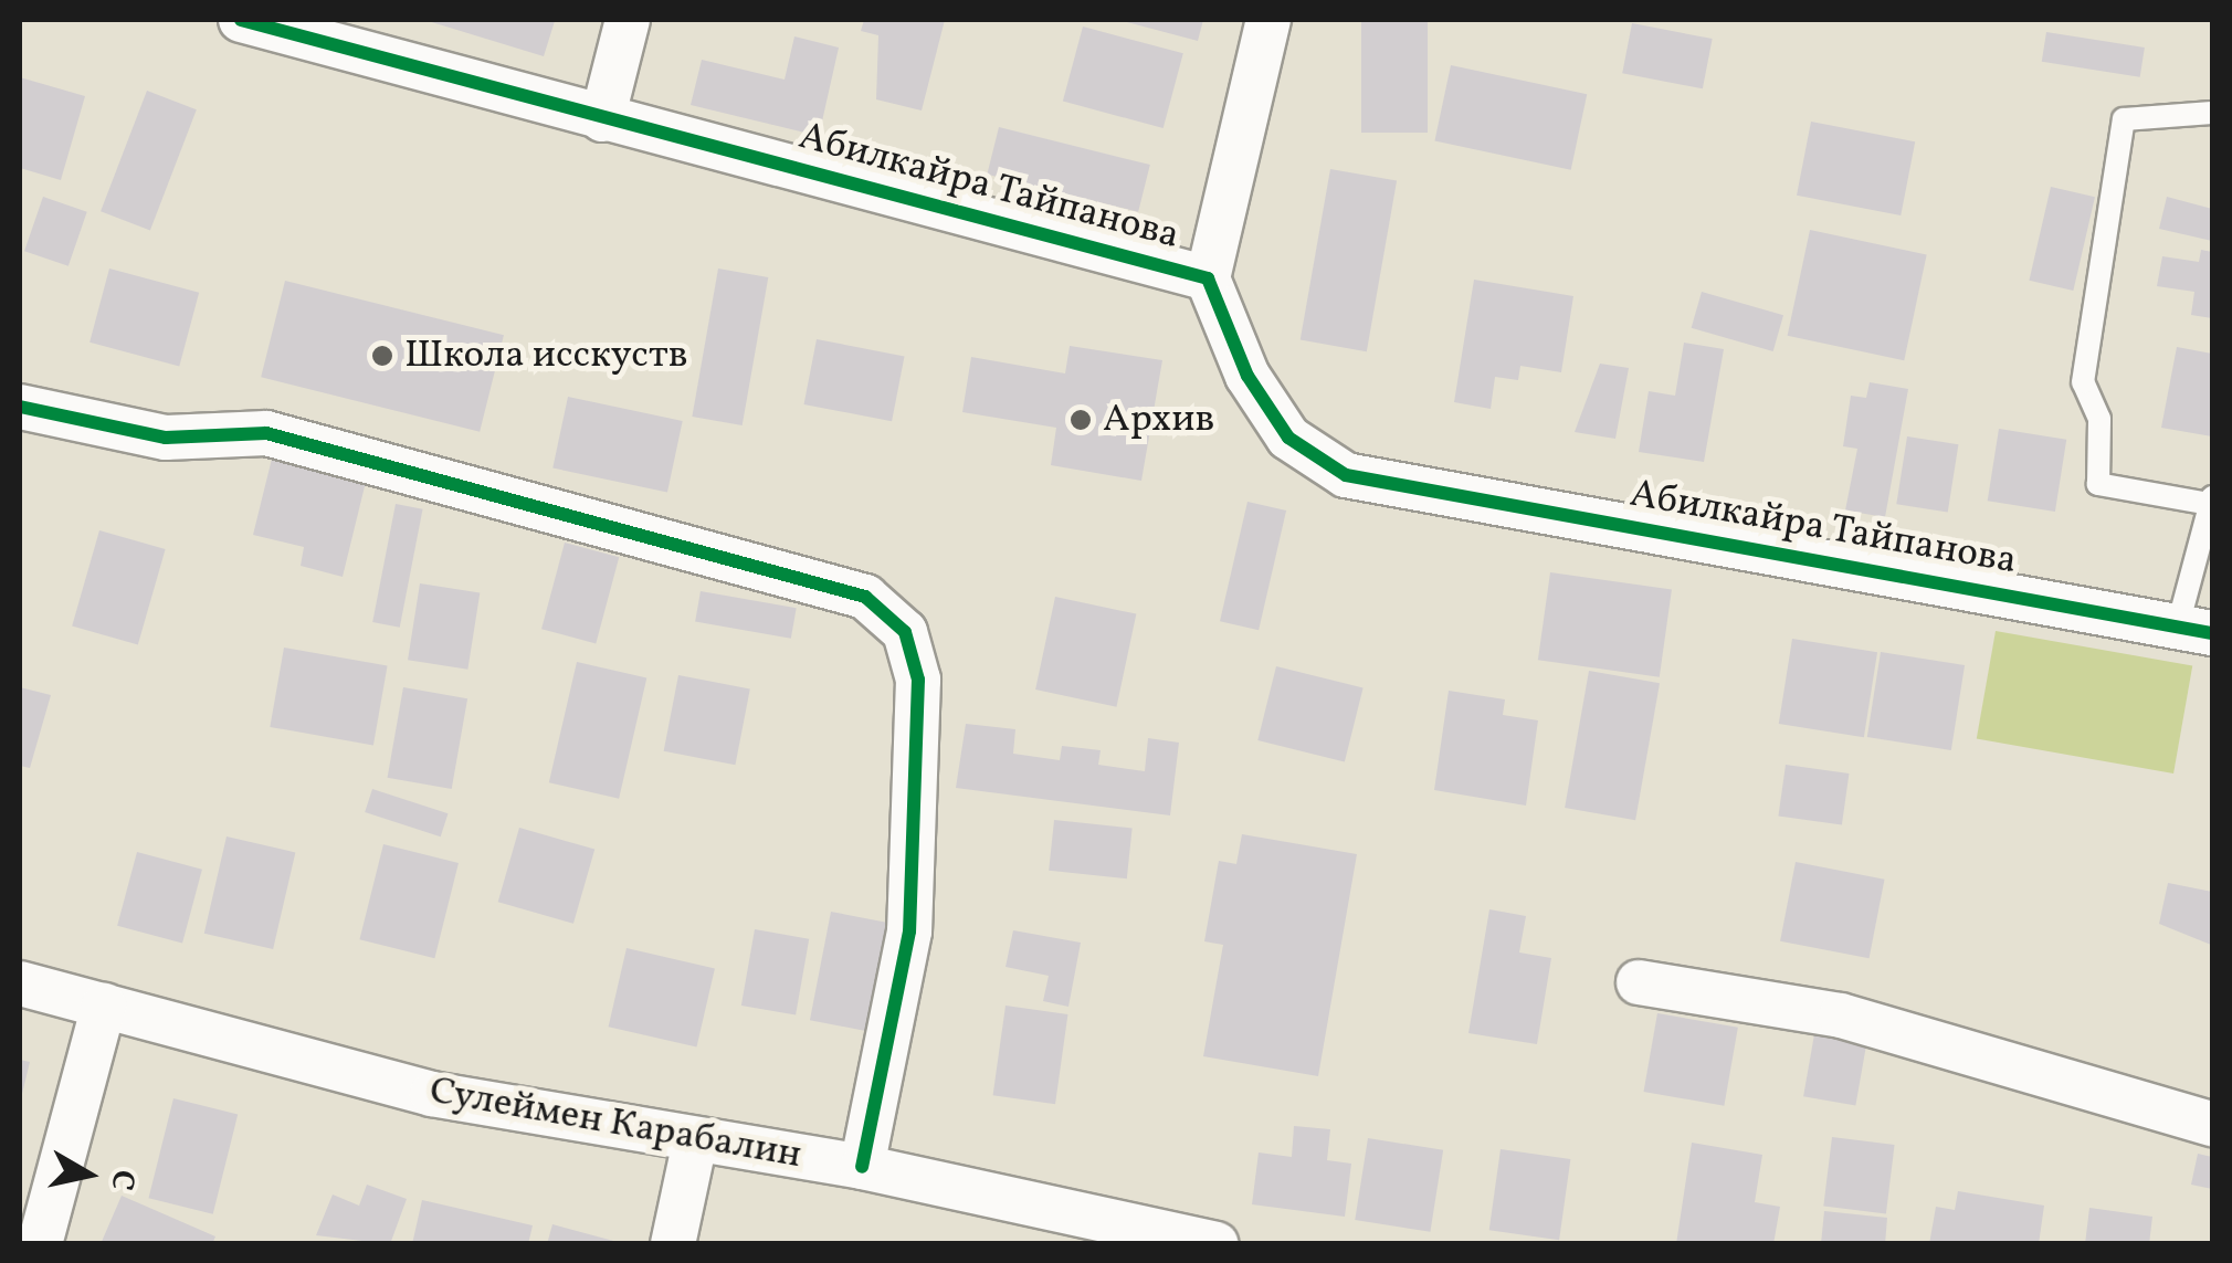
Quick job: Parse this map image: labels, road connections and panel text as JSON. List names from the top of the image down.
{
  "streets": {
    "street": ["Абилкайра Тайпанова", "Сулеймен Карабалин"]
  },
  "places": ["Школа исскуств", "Архив"],
  "north": "right"
}
